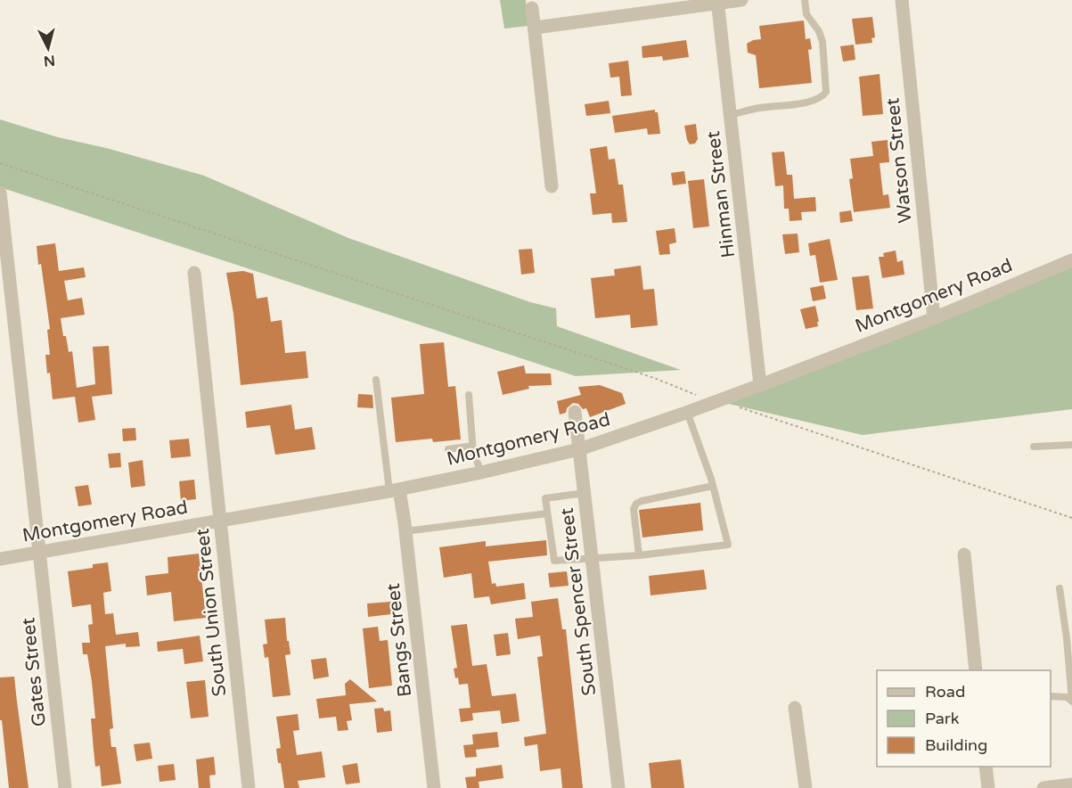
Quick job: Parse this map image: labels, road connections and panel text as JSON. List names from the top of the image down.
{
  "streets": {
    "street": [
      "Watson Street",
      "Hinman Street",
      "Montgomery Road",
      "South Spencer Street",
      "South Union Street",
      "Bangs Street",
      "Gates Street"
    ]
  },
  "crossings": [
    ["Watson Street", "Montgomery Road"],
    ["Hinman Street", "Montgomery Road"],
    ["Montgomery Road", "South Spencer Street"],
    ["Montgomery Road", "South Union Street"],
    ["Montgomery Road", "Bangs Street"],
    ["Montgomery Road", "Gates Street"]
  ],
  "legend": ["Road", "Park", "Building"],
  "north": "bottom"
}
